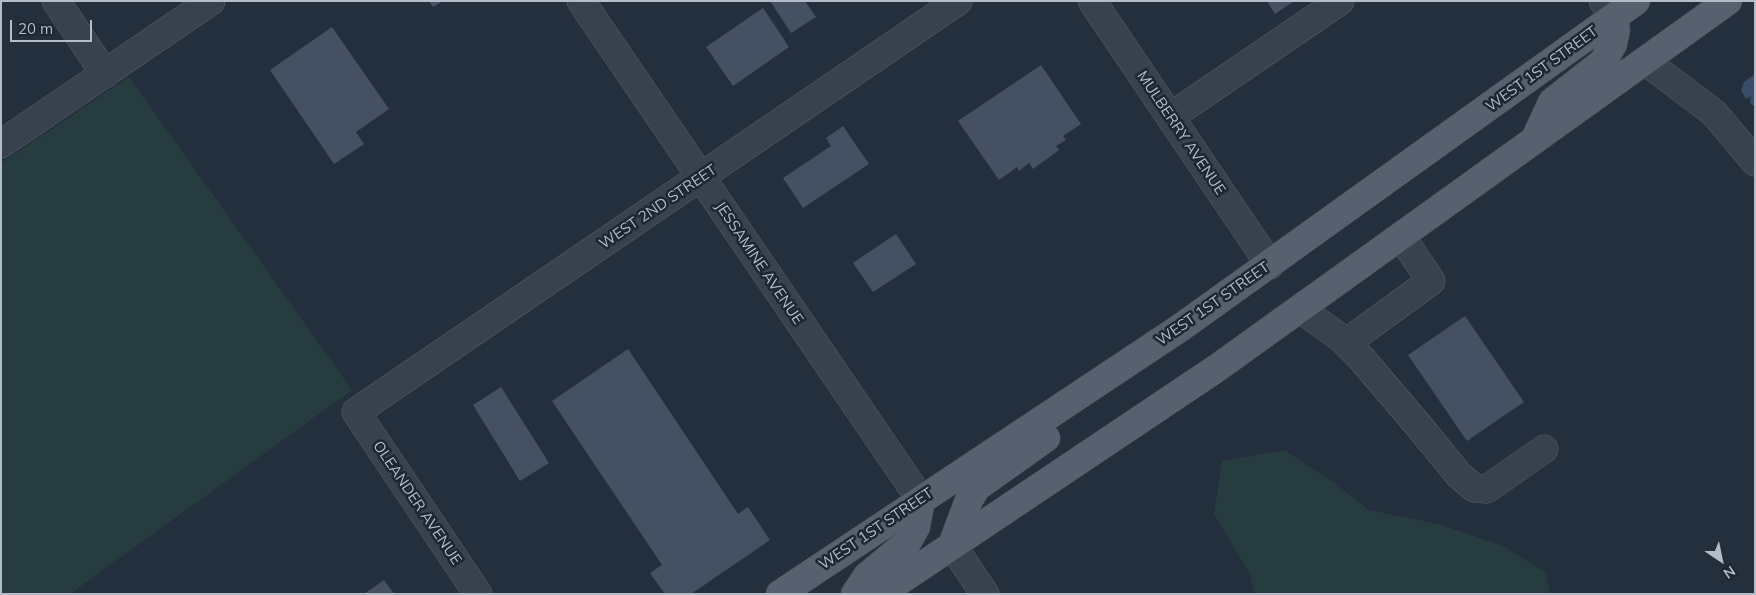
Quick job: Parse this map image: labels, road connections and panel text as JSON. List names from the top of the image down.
{
  "streets": {
    "main road": ["WEST 1ST STREET"],
    "street": [
      "MULBERRY AVENUE",
      "WEST 2ND STREET",
      "JESSAMINE AVENUE",
      "OLEANDER AVENUE"
    ]
  },
  "crossings": [
    ["WEST 1ST STREET", "MULBERRY AVENUE"],
    ["WEST 1ST STREET", "JESSAMINE AVENUE"],
    ["WEST 2ND STREET", "JESSAMINE AVENUE"],
    ["WEST 2ND STREET", "OLEANDER AVENUE"]
  ],
  "scale_bar": "20 m",
  "north": "bottom right"
}
